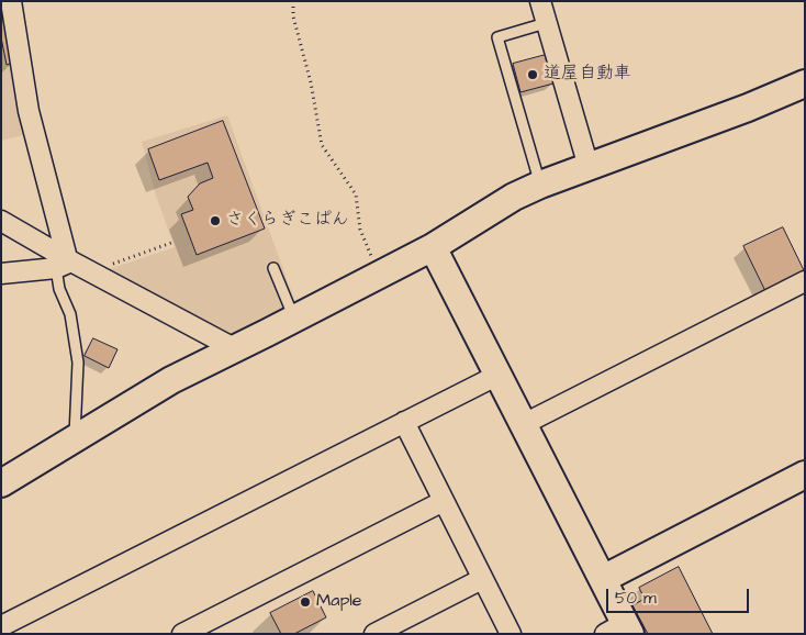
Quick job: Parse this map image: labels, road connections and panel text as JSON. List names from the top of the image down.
{
  "places": ["道屋自動車", "さくらぎこぱん", "Maple"],
  "scale_bar": "50 m"
}
